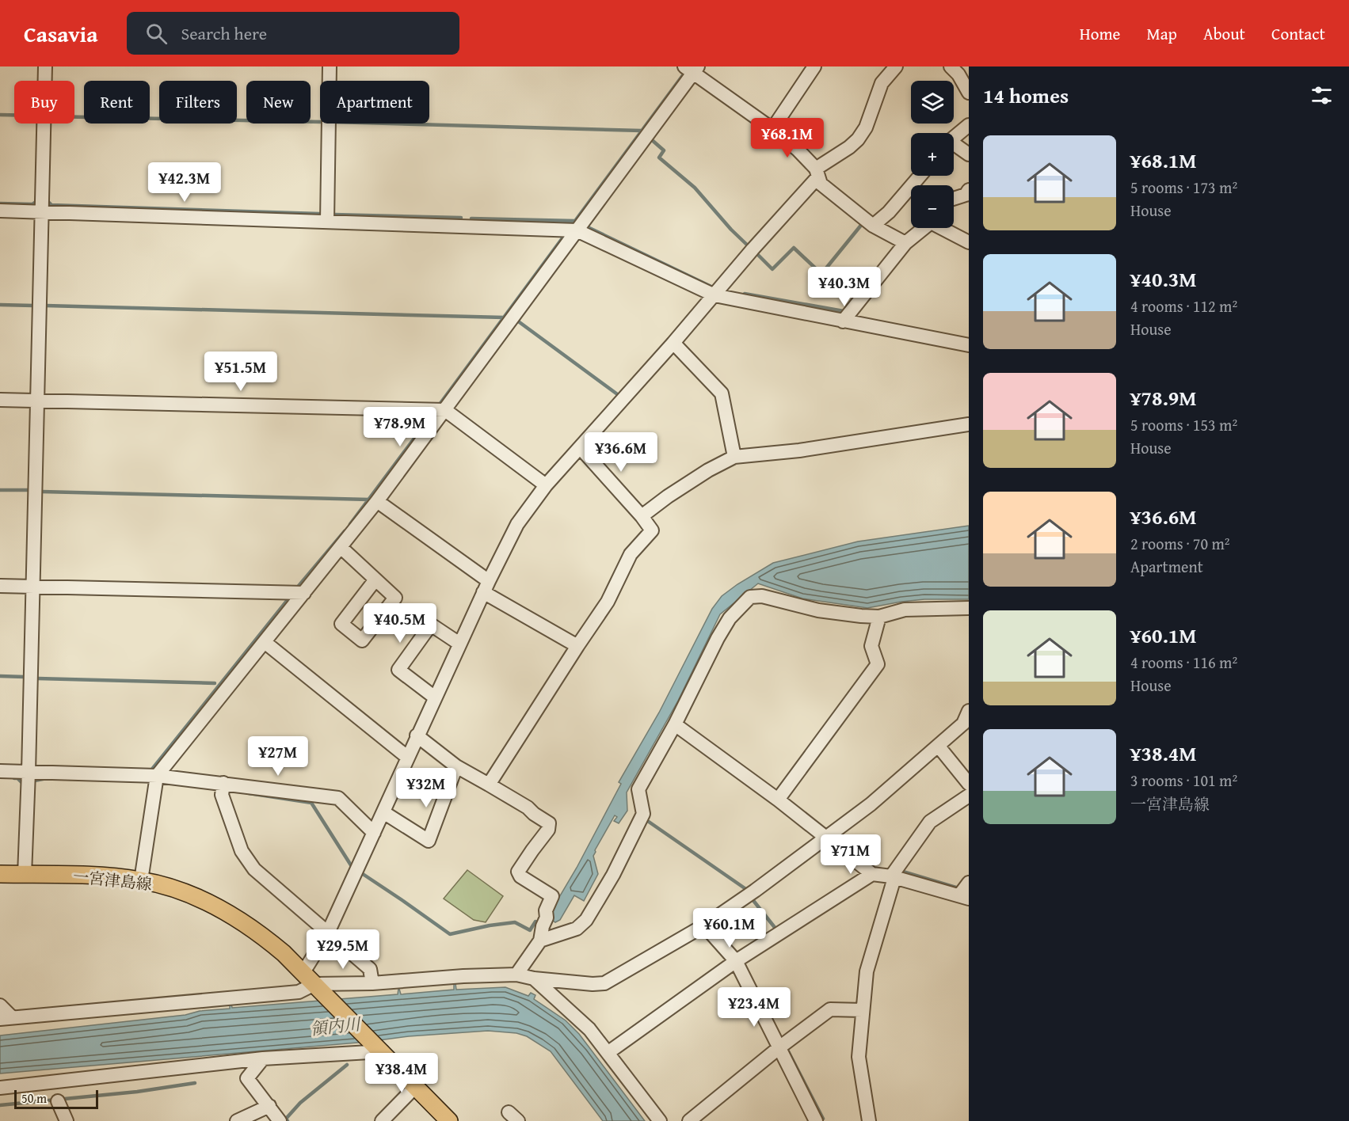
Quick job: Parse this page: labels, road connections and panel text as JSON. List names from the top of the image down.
{
  "streets": {
    "main road": ["一宮津島線"]
  },
  "water": ["領内川"],
  "scale_bar": "50 m",
  "page": {
    "header": "Casavia",
    "search": "Search here",
    "nav": [
      "Home",
      "Map",
      "About",
      "Contact"
    ],
    "heading": "14 homes",
    "map_buttons": ["+", "−"],
    "chip": [
      "Buy",
      "Rent",
      "Filters",
      "New",
      "Apartment"
    ],
    "price": [
      "¥68.1M",
      "¥42.3M",
      "¥40.3M",
      "¥51.5M",
      "¥78.9M",
      "¥36.6M",
      "¥40.5M",
      "¥27M",
      "¥32M",
      "¥71M",
      "¥60.1M",
      "¥29.5M",
      "¥23.4M",
      "¥38.4M"
    ],
    "list": [
      {
        "name": "¥68.1M",
        "note": "5 rooms · 173 m² · House"
      },
      {
        "name": "¥40.3M",
        "note": "4 rooms · 112 m² · House"
      },
      {
        "name": "¥78.9M",
        "note": "5 rooms · 153 m² · House"
      },
      {
        "name": "¥36.6M",
        "note": "2 rooms · 70 m² · Apartment"
      },
      {
        "name": "¥60.1M",
        "note": "4 rooms · 116 m² · House"
      },
      {
        "name": "¥38.4M",
        "note": "3 rooms · 101 m² · 一宮津島線"
      }
    ],
    "scale": "50 m"
  }
}
